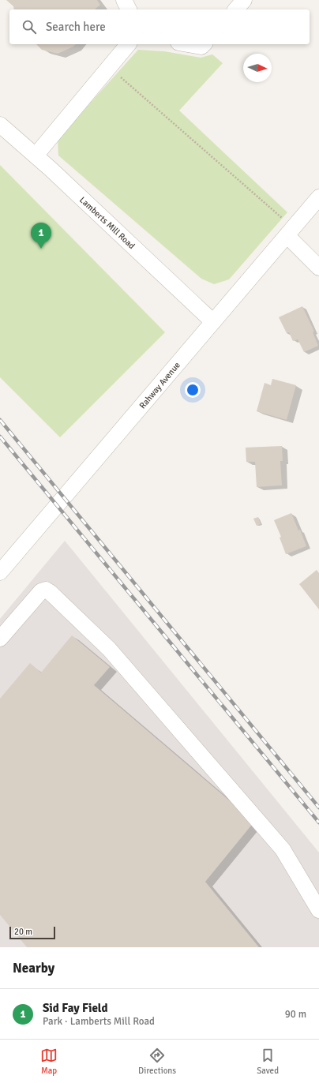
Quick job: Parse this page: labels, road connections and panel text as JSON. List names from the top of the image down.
{
  "streets": {
    "street": ["Lamberts Mill Road", "Rahway Avenue"]
  },
  "crossings": [
    ["Lamberts Mill Road", "Rahway Avenue"]
  ],
  "scale_bar": "20 m",
  "north": "right",
  "page": {
    "search": "Search here",
    "pins": "1",
    "scale": "20 m",
    "heading": "Nearby",
    "list": [
      {
        "mark": "1",
        "name": "Sid Fay Field",
        "note": "Park · Lamberts Mill Road",
        "value": "90 m"
      }
    ],
    "nav": ["Map", "Directions", "Saved"]
  }
}
